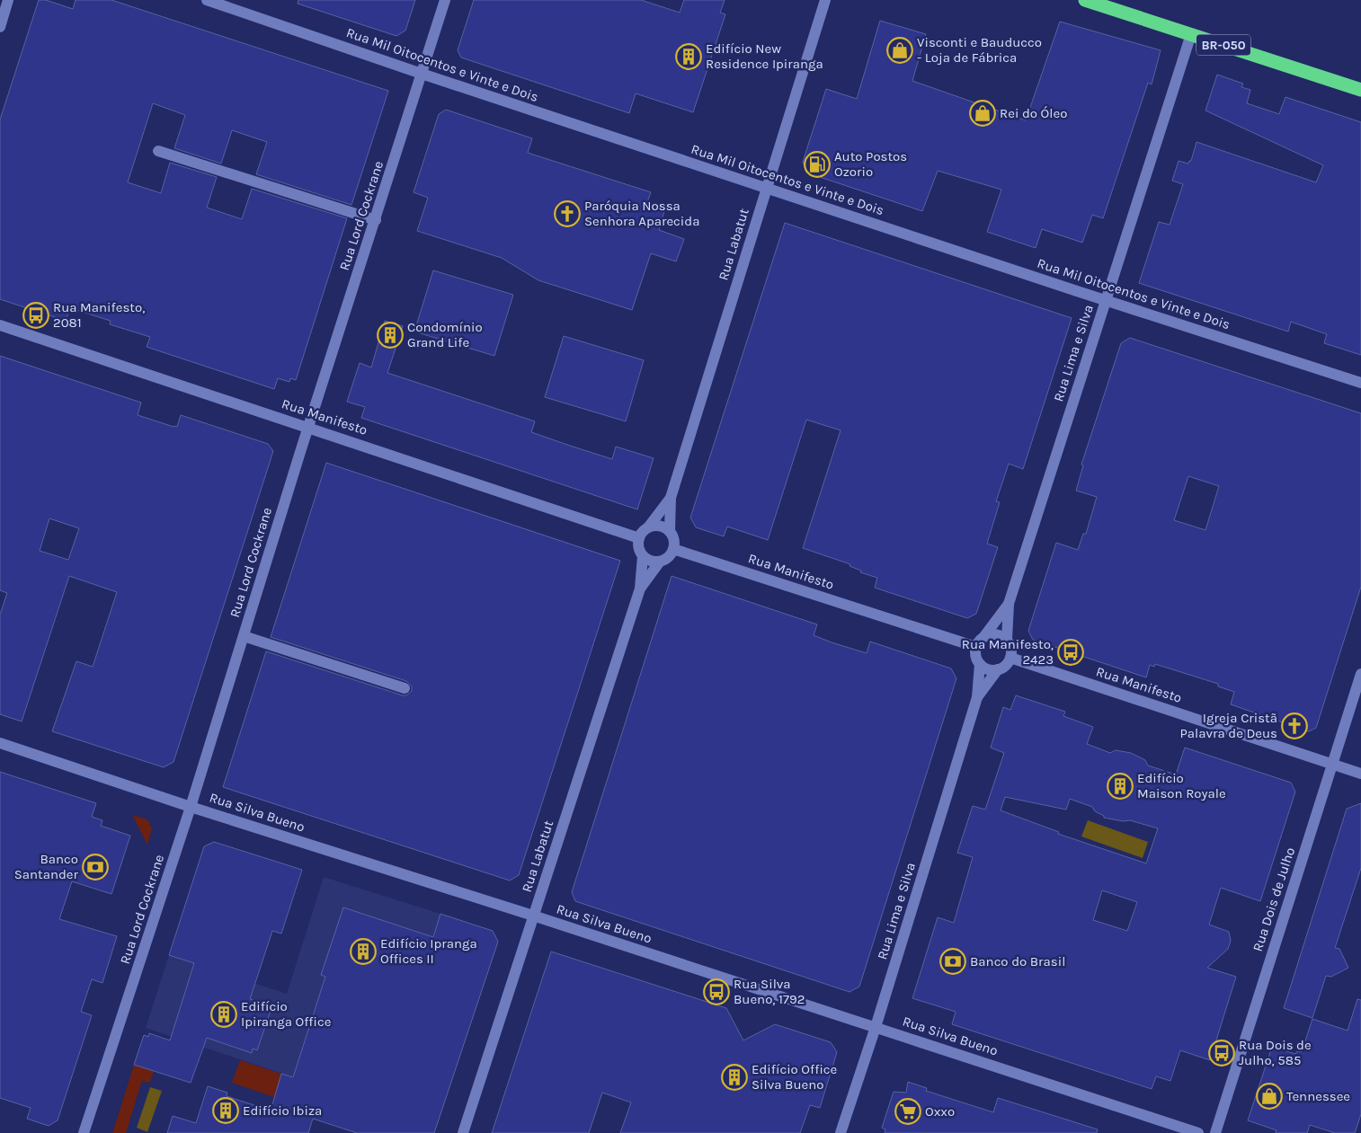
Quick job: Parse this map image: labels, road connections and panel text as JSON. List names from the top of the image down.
{
  "streets": {
    "highway": ["BR-050"],
    "street": [
      "Rua Mil Oitocentos e Vinte e Dois",
      "Rua Lord Cockrane",
      "Rua Labatut",
      "Rua Lima e Silva",
      "Rua Manifesto",
      "Rua Silva Bueno",
      "Rua Dois de Julho"
    ]
  },
  "crossings": [
    ["BR-050", "Rua Lima e Silva"],
    ["Rua Mil Oitocentos e Vinte e Dois", "Rua Lord Cockrane"],
    ["Rua Mil Oitocentos e Vinte e Dois", "Rua Labatut"],
    ["Rua Mil Oitocentos e Vinte e Dois", "Rua Lima e Silva"],
    ["Rua Lord Cockrane", "Rua Manifesto"],
    ["Rua Lord Cockrane", "Rua Silva Bueno"],
    ["Rua Labatut", "Rua Manifesto"],
    ["Rua Labatut", "Rua Silva Bueno"],
    ["Rua Lima e Silva", "Rua Manifesto"],
    ["Rua Lima e Silva", "Rua Silva Bueno"],
    ["Rua Manifesto", "Rua Dois de Julho"]
  ],
  "places": {
    "shop": ["Visconti e Bauducco - Loja de Fábrica", "Rei do Óleo", "Tennessee"],
    "building": [
      "Edifício New Residence Ipiranga",
      "Condomínio Grand Life",
      "Edifício Maison Royale",
      "Edifício Ipranga Offices II",
      "Edifício Ipiranga Office",
      "Edifício Office Silva Bueno",
      "Edifício Ibiza"
    ],
    "fuel station": ["Auto Postos Ozorio"],
    "church": ["Paróquia Nossa Senhora Aparecida", "Igreja Cristã Palavra de Deus"],
    "bus stop": [
      "Rua Manifesto, 2081",
      "Rua Manifesto, 2423",
      "Rua Silva Bueno, 1792",
      "Rua Dois de Julho, 585"
    ],
    "bank": ["Banco Santander", "Banco do Brasil"],
    "supermarket": ["Oxxo"]
  }
}
